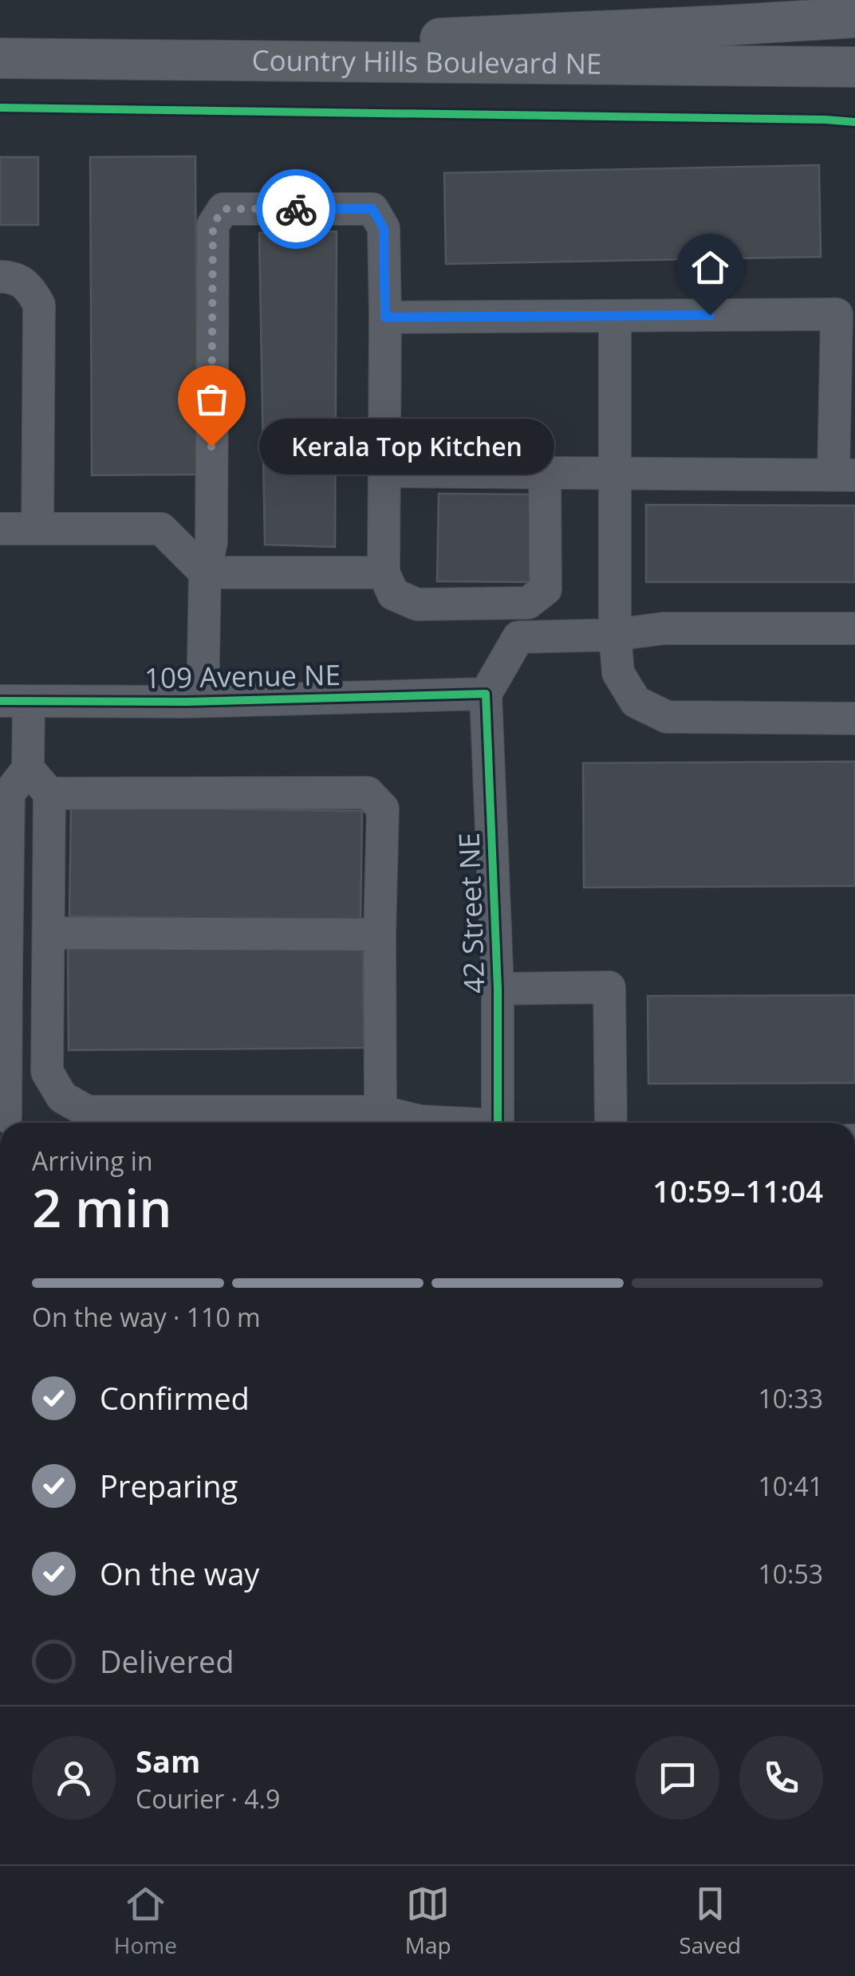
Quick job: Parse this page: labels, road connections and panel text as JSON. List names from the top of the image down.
{
  "streets": {
    "main road": ["Country Hills Boulevard NE"],
    "street": ["109 Avenue NE", "42 Street NE"]
  },
  "crossings": [
    ["109 Avenue NE", "42 Street NE"]
  ],
  "places": ["Kerala Top Kitchen"],
  "page": {
    "bubble": "Kerala Top Kitchen",
    "heading": ["2 min", "Arriving in", "10:59–11:04"],
    "panel": ["Sam", "Courier · 4.9"],
    "bar": "On the way · 110 m",
    "list": [
      ["Confirmed", "10:33"],
      ["Preparing", "10:41"],
      ["On the way", "10:53"],
      "Delivered"
    ],
    "tabs": ["Home", "Map", "Saved"]
  }
}
